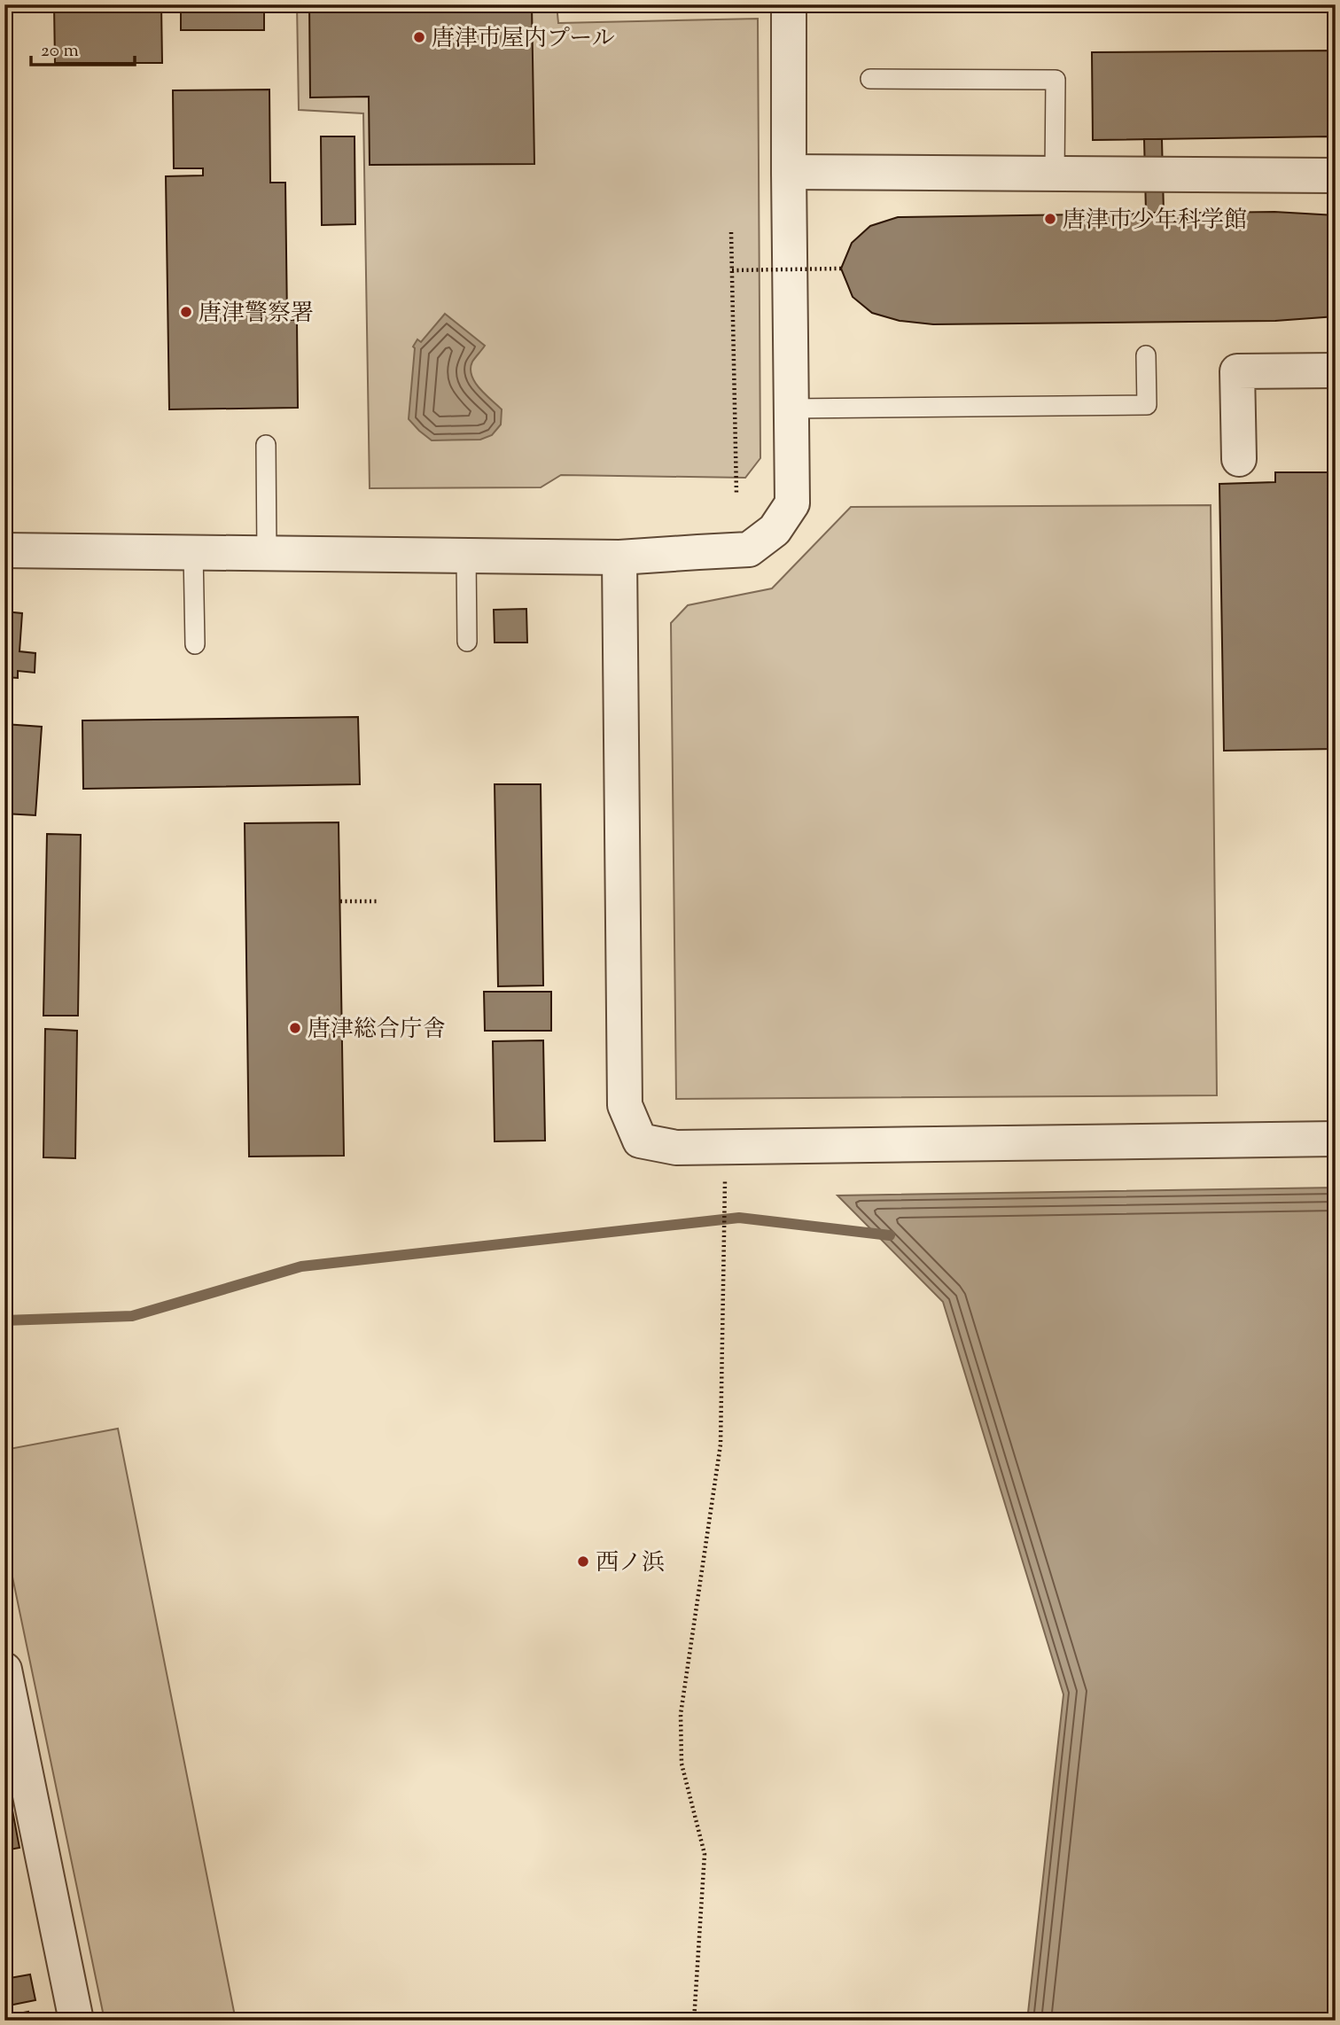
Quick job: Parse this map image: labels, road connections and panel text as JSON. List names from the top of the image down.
{
  "places": [
    "唐津市屋内プール",
    "唐津市少年科学館",
    "唐津警察署",
    "唐津総合庁舎",
    "西ノ浜"
  ],
  "scale_bar": "20 m"
}
